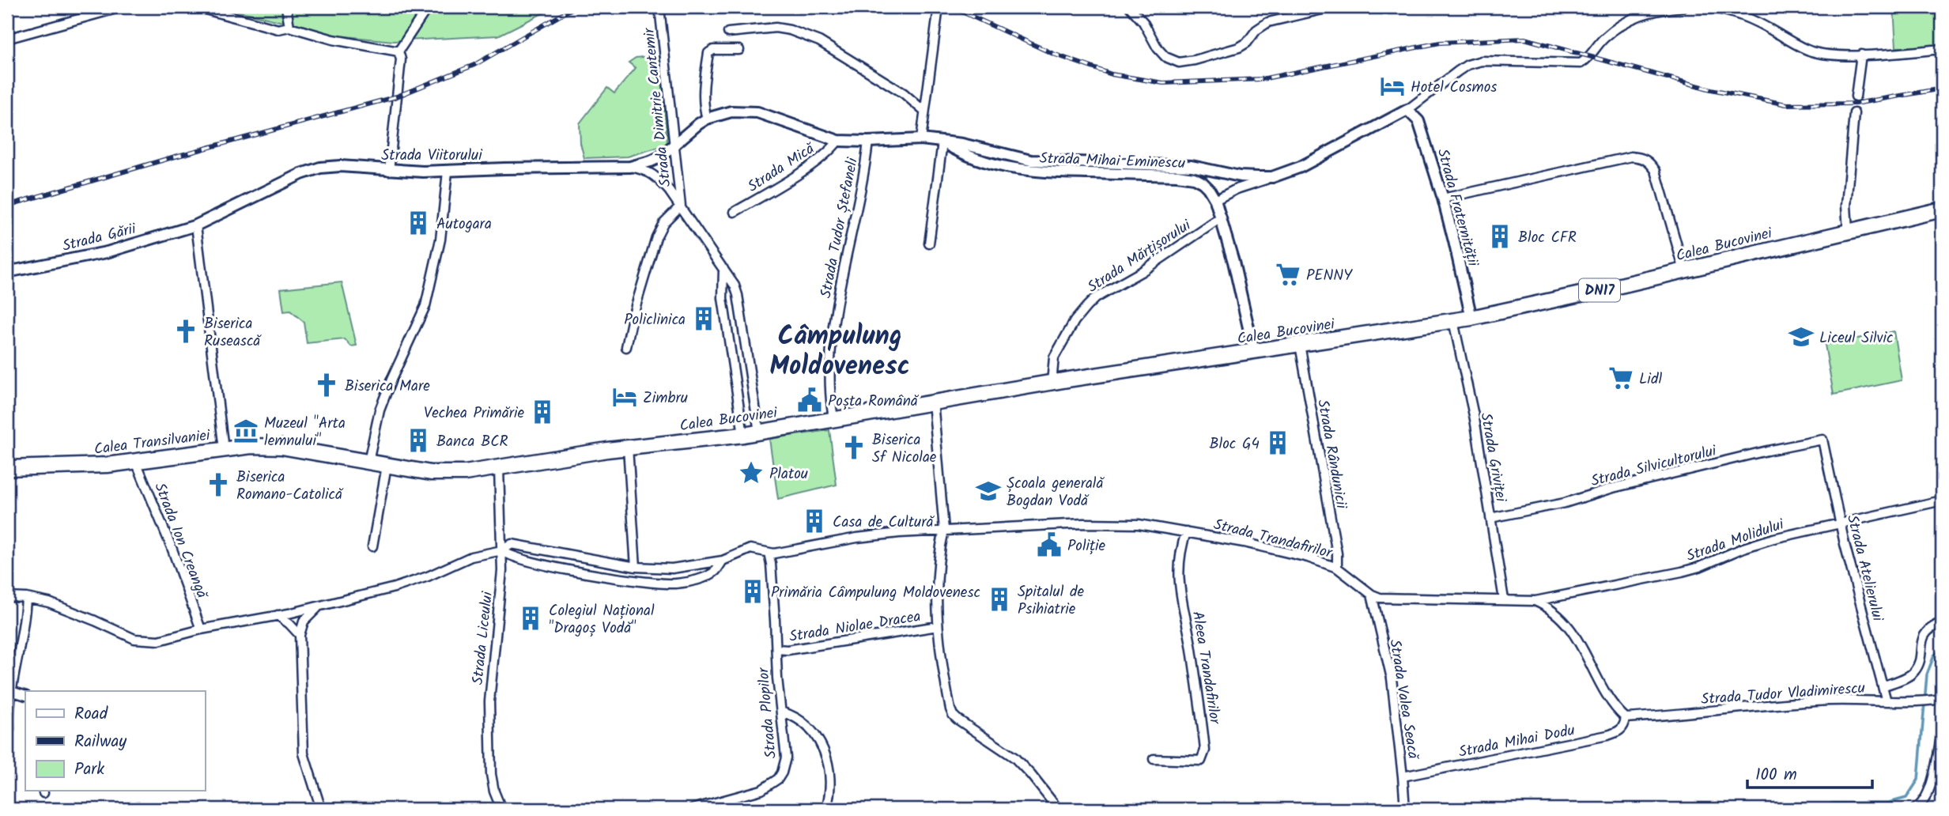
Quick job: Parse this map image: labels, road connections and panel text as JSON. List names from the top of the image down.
{
  "streets": {
    "highway": ["Calea Bucovinei", "DN17", "Calea Transilvaniei"],
    "street": [
      "Strada Dimitrie Cantemir",
      "Strada Viitorului",
      "Strada Mihai Eminescu",
      "Strada Mică",
      "Strada Fraternității",
      "Strada Tudor Ștefaneli",
      "Strada Gării",
      "Strada Mărțișorului",
      "Strada Rândunicii",
      "Strada Griviței",
      "Strada Silvicultorului",
      "Strada Trandafirilor",
      "Strada Molidului",
      "Strada Ion Creangă",
      "Strada Atelierului",
      "Strada Niolae Dracea",
      "Strada Liceului",
      "Aleea Trandafirilor",
      "Strada Tudor Vladimirescu",
      "Strada Valea Seacă",
      "Strada Plopilor",
      "Strada Mihai Dodu"
    ]
  },
  "crossings": [
    ["Strada Dimitrie Cantemir", "Strada Viitorului"],
    ["Strada Dimitrie Cantemir", "Strada Mihai Eminescu"],
    ["Strada Dimitrie Cantemir", "Calea Bucovinei"],
    ["Strada Viitorului", "Strada Mihai Eminescu"],
    ["Strada Viitorului", "Strada Gării"],
    ["Strada Mihai Eminescu", "Strada Mică"],
    ["Strada Mihai Eminescu", "Strada Fraternității"],
    ["Strada Mihai Eminescu", "Strada Tudor Ștefaneli"],
    ["Strada Fraternității", "Calea Bucovinei"],
    ["Strada Tudor Ștefaneli", "Calea Bucovinei"],
    ["Calea Bucovinei", "Strada Mărțișorului"],
    ["Calea Bucovinei", "Calea Transilvaniei"],
    ["Calea Bucovinei", "Strada Rândunicii"],
    ["Calea Bucovinei", "Strada Griviței"],
    ["Calea Transilvaniei", "Strada Ion Creangă"],
    ["Calea Transilvaniei", "Strada Liceului"],
    ["Strada Rândunicii", "Strada Trandafirilor"],
    ["Strada Griviței", "Strada Silvicultorului"],
    ["Strada Silvicultorului", "Strada Atelierului"],
    ["Strada Trandafirilor", "Aleea Trandafirilor"],
    ["Strada Trandafirilor", "Strada Valea Seacă"],
    ["Strada Trandafirilor", "Strada Plopilor"],
    ["Strada Molidului", "Strada Atelierului"],
    ["Strada Atelierului", "Strada Tudor Vladimirescu"],
    ["Strada Niolae Dracea", "Strada Plopilor"],
    ["Strada Tudor Vladimirescu", "Strada Mihai Dodu"],
    ["Strada Valea Seacă", "Strada Mihai Dodu"]
  ],
  "districts": ["Câmpulung Moldovenesc"],
  "places": {
    "hotel": ["Hotel Cosmos", "Zimbru"],
    "building": [
      "Autogara",
      "Bloc CFR",
      "Policlinica",
      "Vechea Primărie",
      "Banca BCR",
      "Bloc G4",
      "Casa de Cultură",
      "Primăria Câmpulung Moldovenesc",
      "Spitalul de Psihiatrie",
      "Colegiul Național \"Dragoș Vodă\""
    ],
    "supermarket": ["PENNY", "Lidl"],
    "church": [
      "Biserica Rusească",
      "Biserica Mare",
      "Biserica Sf Nicolae",
      "Biserica Romano-Catolică"
    ],
    "school or university": ["Liceul Silvic", "Școala generală Bogdan Vodă"],
    "public building": ["Poșta Română", "Poliție"],
    "museum": ["Muzeul \"Arta lemnului\""],
    "place": ["Platou"]
  },
  "legend": ["Road", "Railway", "Park"],
  "scale_bar": "100 m"
}
